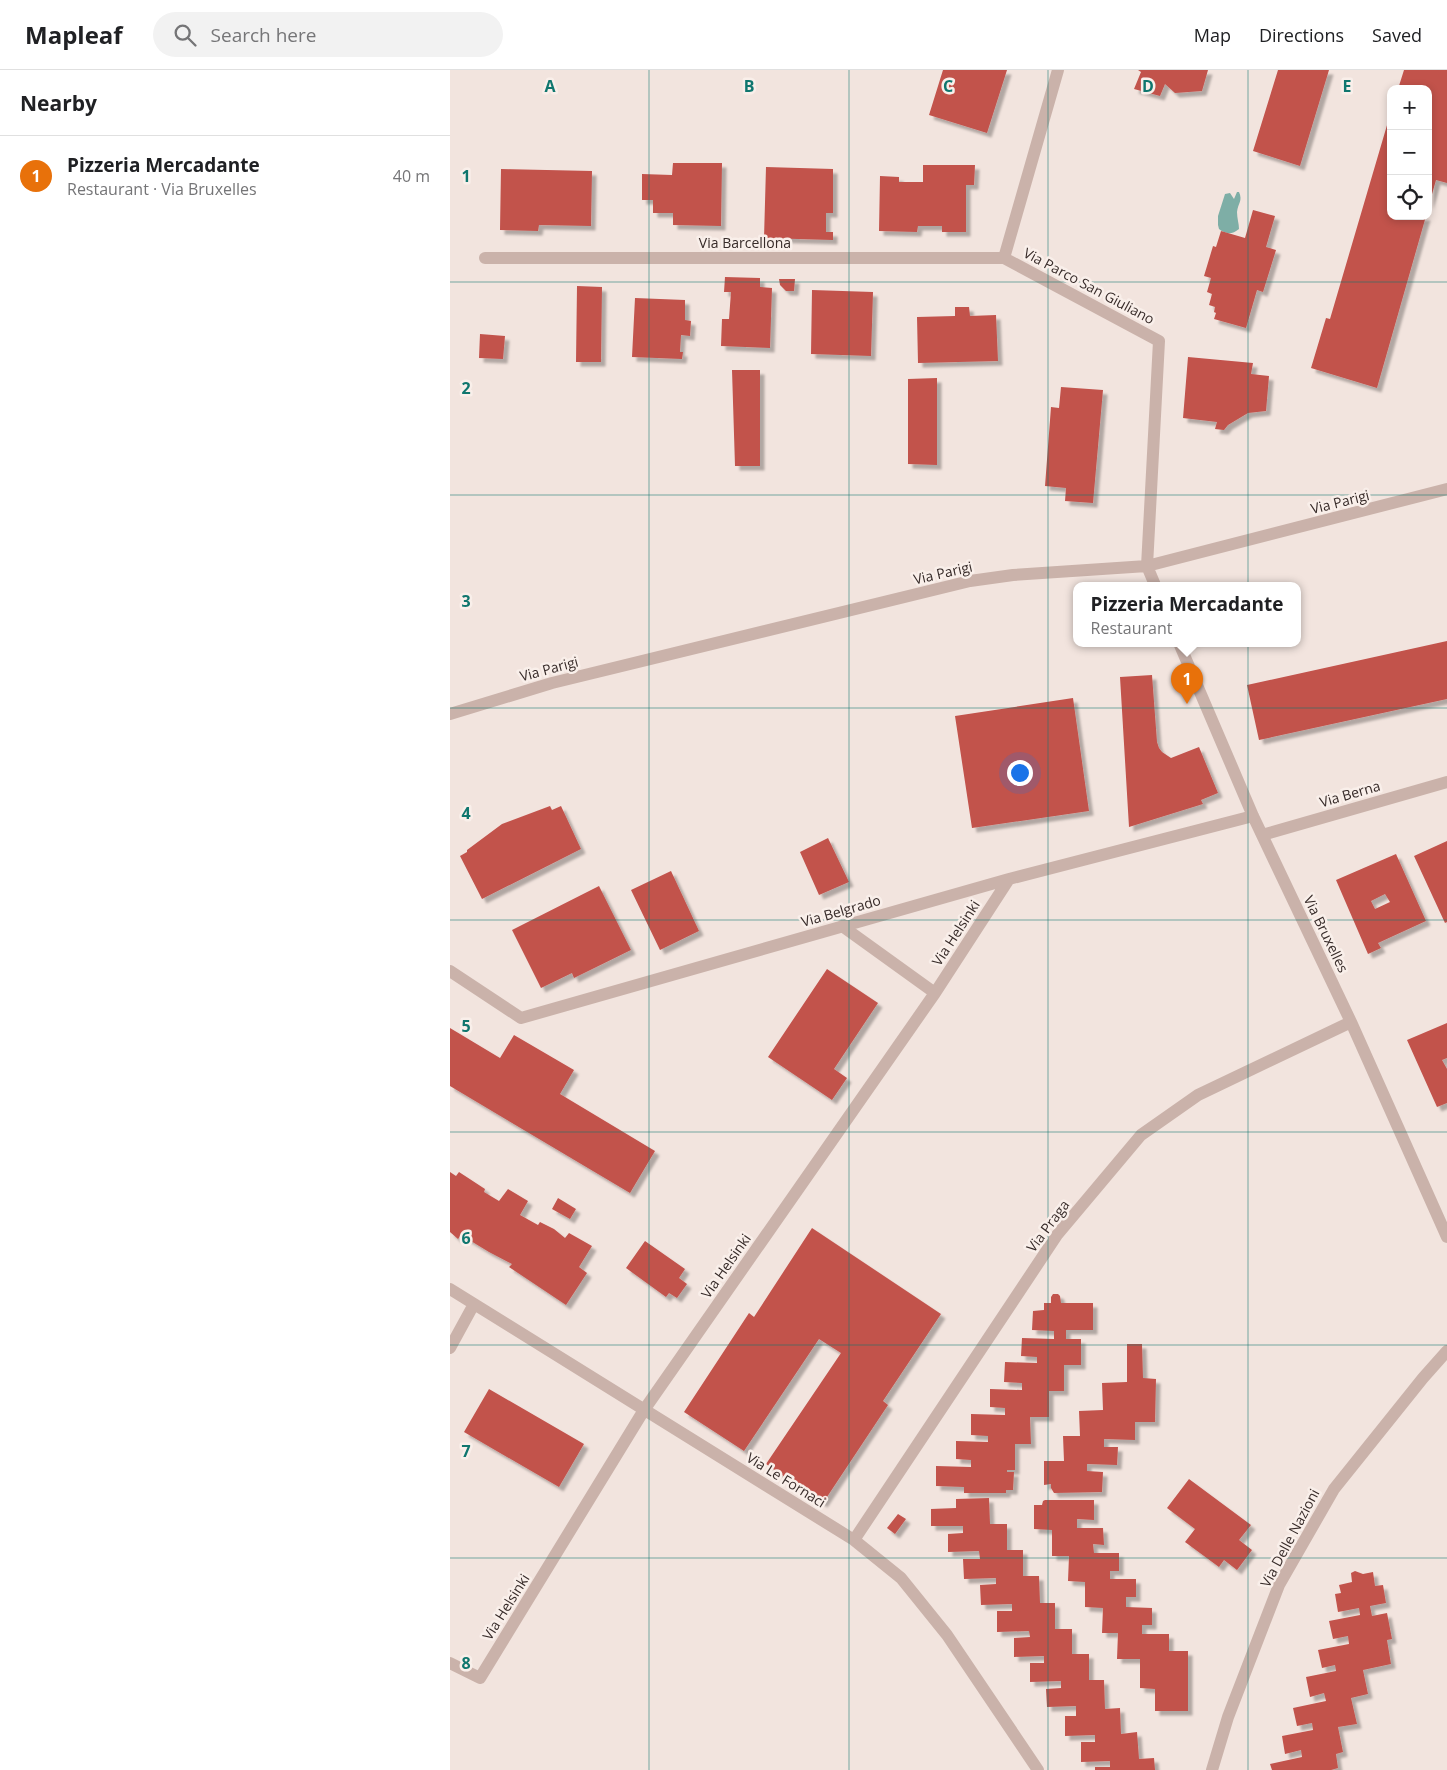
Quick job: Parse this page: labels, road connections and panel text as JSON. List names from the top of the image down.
{
  "streets": {
    "street": [
      "Via Barcellona",
      "Via Parco San Giuliano",
      "Via Parigi",
      "Via Berna",
      "Via Belgrado",
      "Via Helsinki",
      "Via Bruxelles",
      "Via Praga",
      "Via Le Fornaci",
      "Via Delle Nazioni"
    ]
  },
  "crossings": [
    ["Via Barcellona", "Via Parco San Giuliano"],
    ["Via Parco San Giuliano", "Via Parigi"],
    ["Via Berna", "Via Bruxelles"],
    ["Via Belgrado", "Via Helsinki"],
    ["Via Belgrado", "Via Bruxelles"],
    ["Via Helsinki", "Via Le Fornaci"],
    ["Via Bruxelles", "Via Praga"],
    ["Via Praga", "Via Le Fornaci"]
  ],
  "page": {
    "header": "Mapleaf",
    "search": "Search here",
    "nav": ["Map", "Directions", "Saved"],
    "heading": "Nearby",
    "map_buttons": ["+", "−"],
    "list": [
      {
        "mark": "1",
        "name": "Pizzeria Mercadante",
        "note": "Restaurant · Via Bruxelles",
        "value": "40 m"
      }
    ],
    "popup": ["Pizzeria Mercadante", "Restaurant"],
    "pins": "1"
  },
  "grid": {
    "columns": [
      "A",
      "B",
      "C",
      "D",
      "E"
    ],
    "rows": [
      "1",
      "2",
      "3",
      "4",
      "5",
      "6",
      "7",
      "8"
    ]
  }
}
